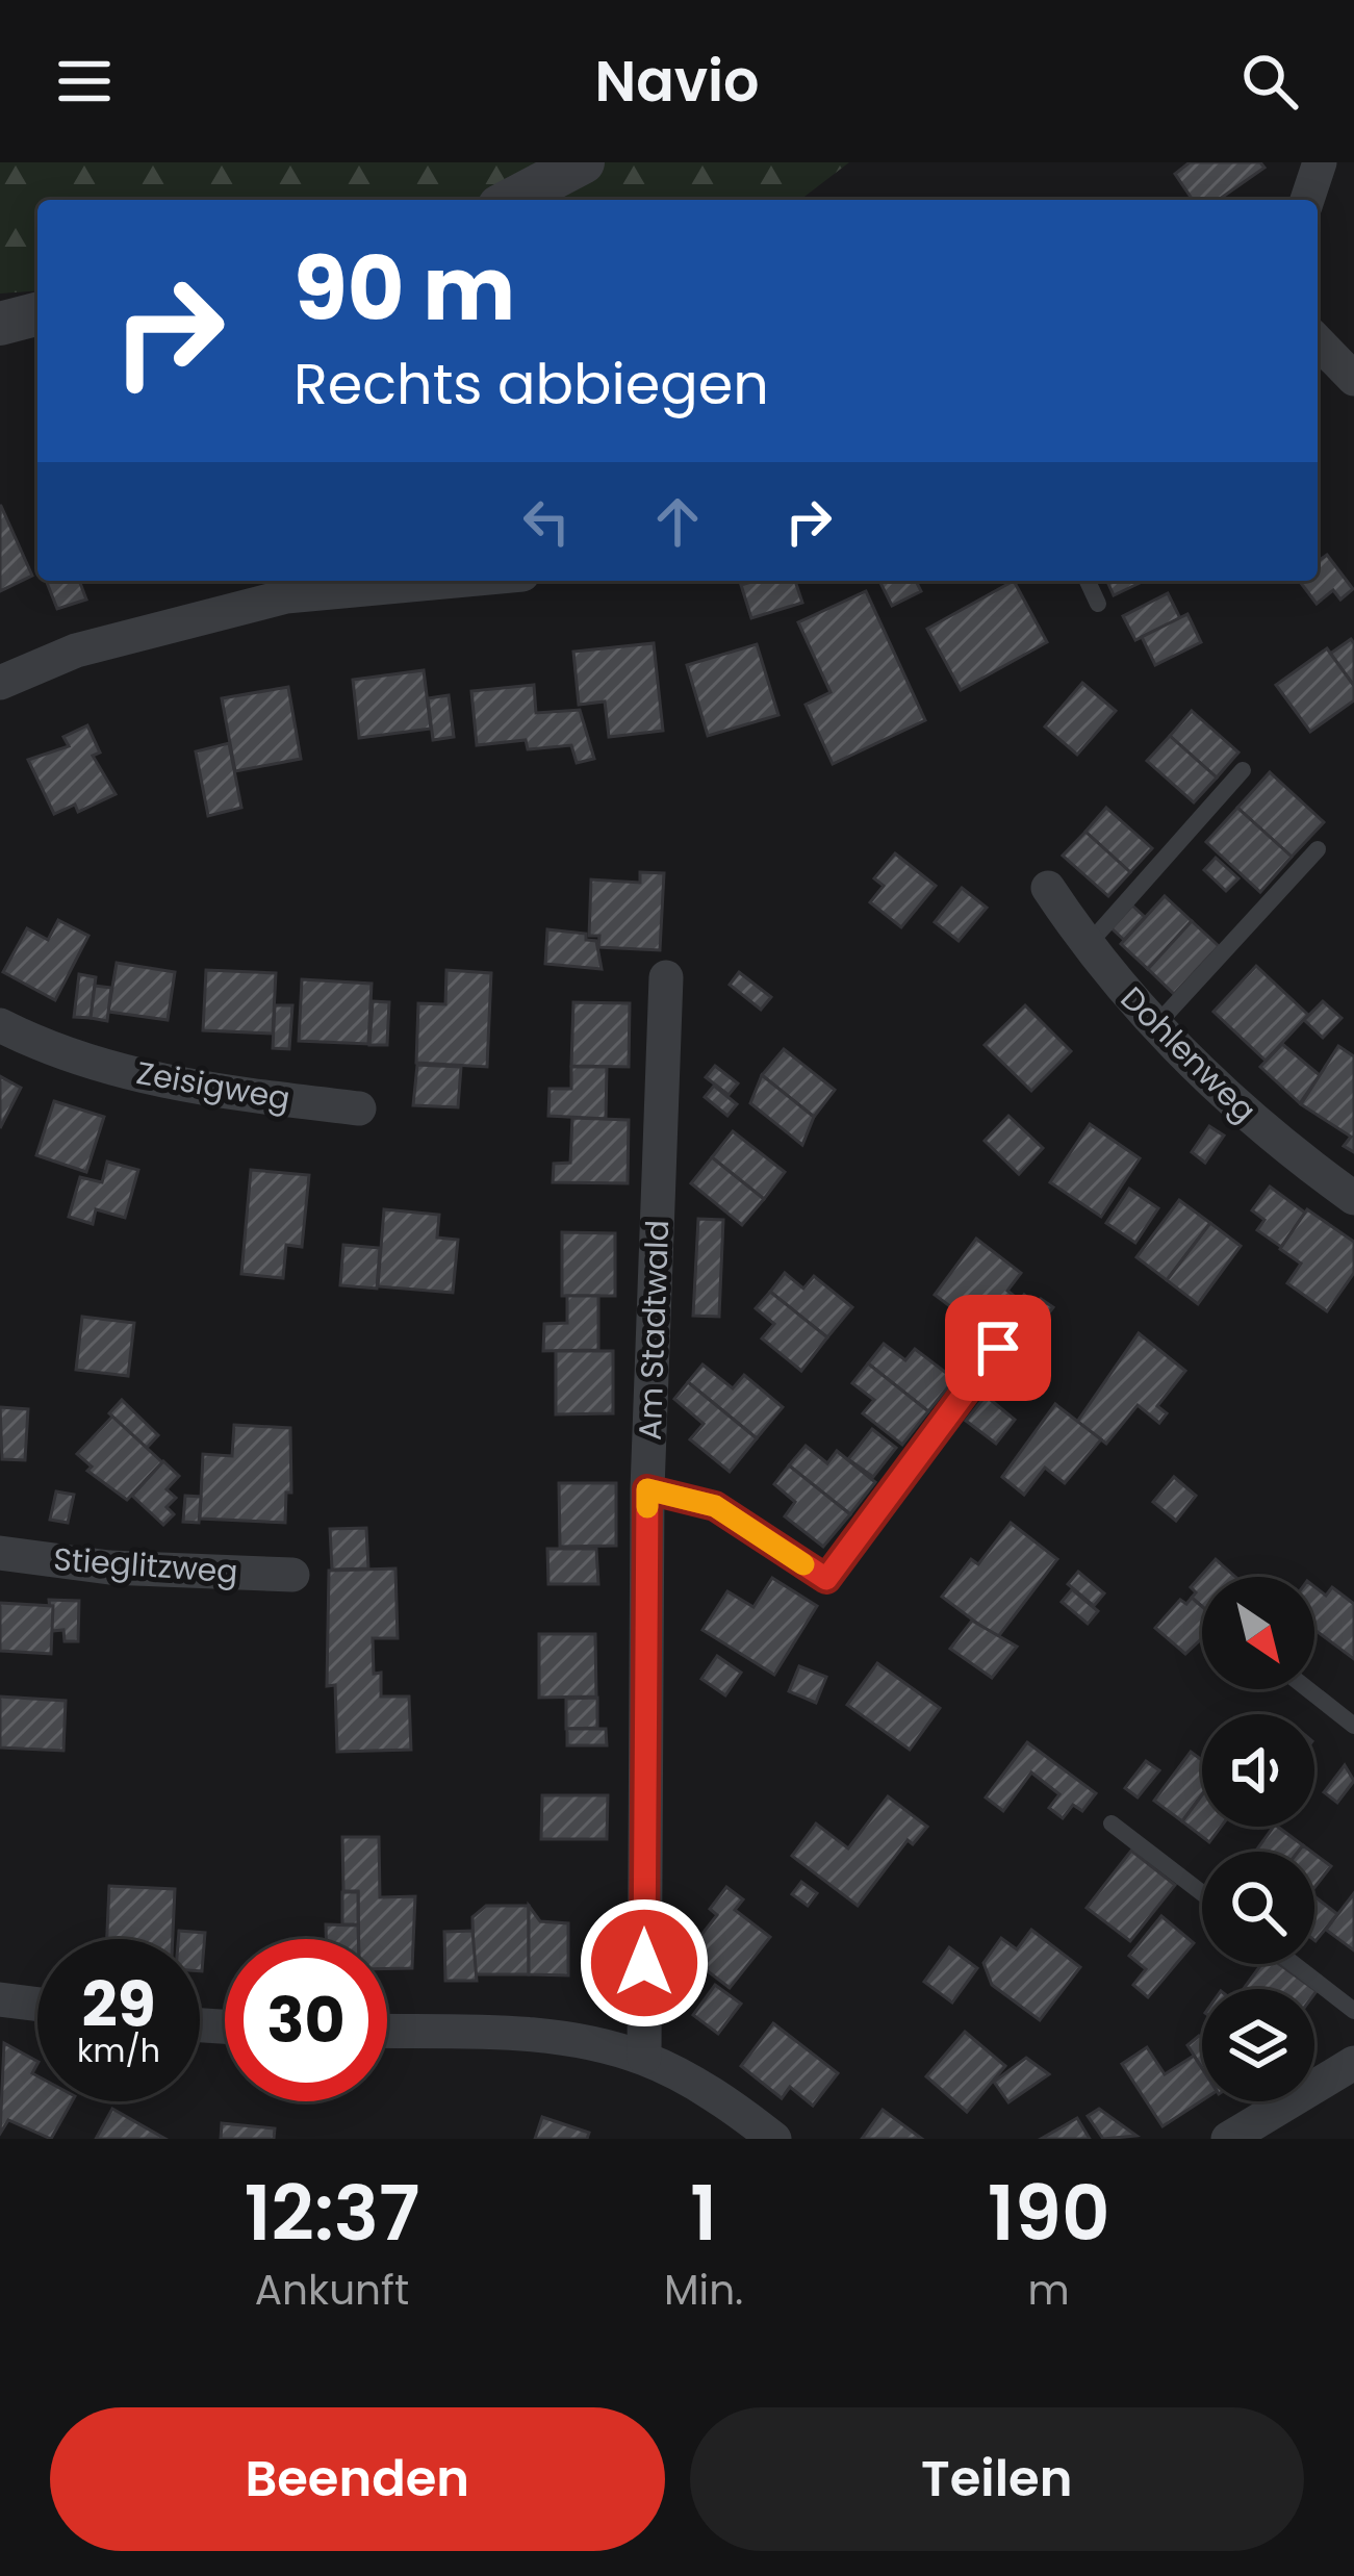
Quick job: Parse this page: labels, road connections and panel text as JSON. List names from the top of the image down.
{
  "streets": {
    "street": [
      "Dohlenweg",
      "Zeisigweg",
      "Am Stadtwald",
      "Stieglitzweg"
    ]
  },
  "north": "bottom right",
  "page": {
    "header": "Navio",
    "turn": ["90 m", "Rechts abbiegen"],
    "speed": "29 km/h",
    "limit": "30",
    "eta": [
      "12:37",
      "Ankunft",
      "1",
      "Min.",
      "190",
      "m"
    ],
    "buttons": ["Beenden", "Teilen"]
  }
}
